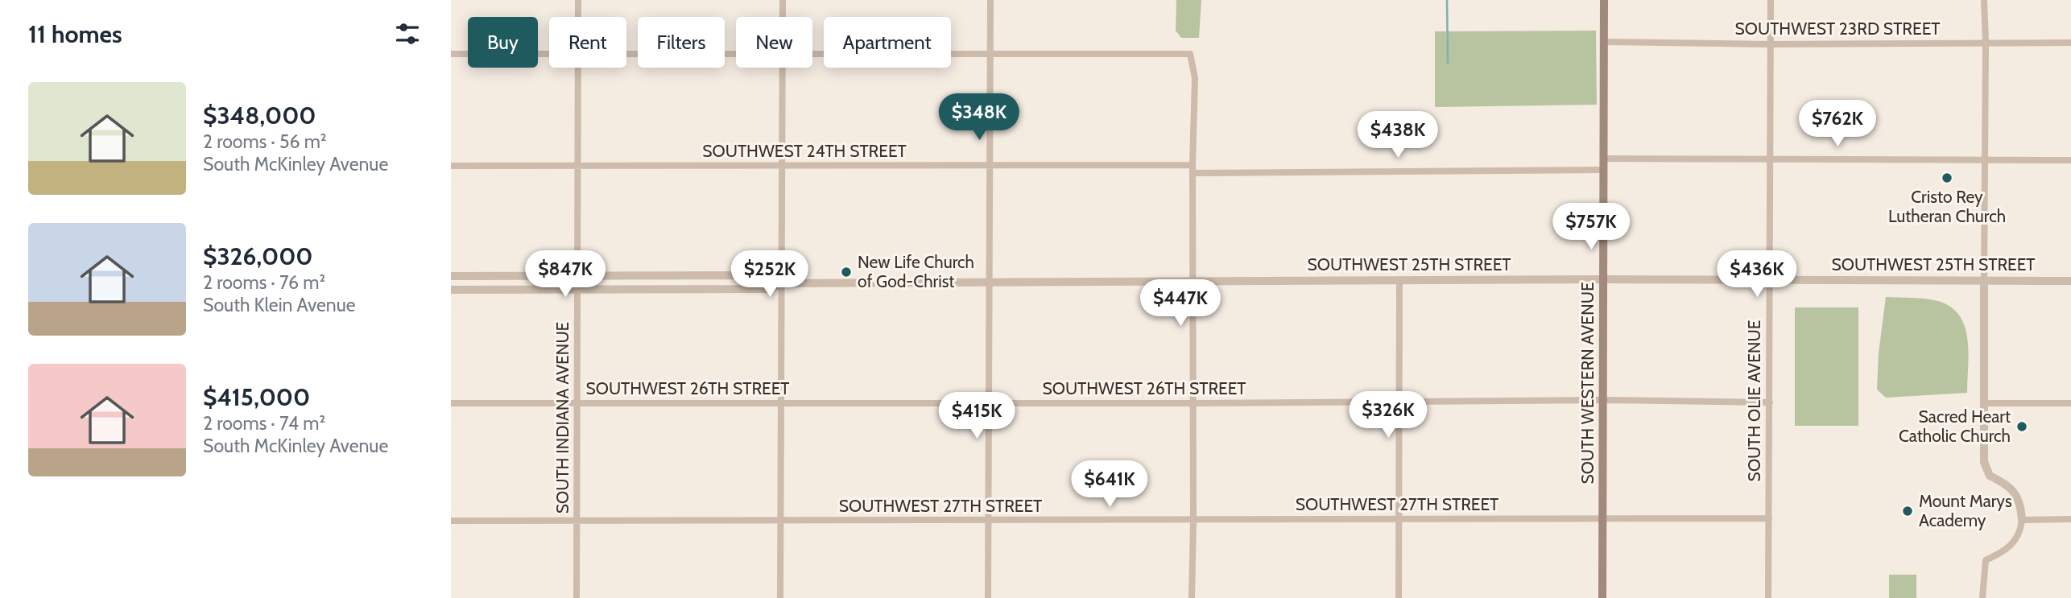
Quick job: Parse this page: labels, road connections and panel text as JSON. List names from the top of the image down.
{
  "streets": {
    "main road": ["SOUTH WESTERN AVENUE"],
    "street": [
      "SOUTHWEST 23RD STREET",
      "SOUTHWEST 24TH STREET",
      "SOUTHWEST 25TH STREET",
      "SOUTHWEST 26TH STREET",
      "SOUTH OLIE AVENUE",
      "SOUTH INDIANA AVENUE",
      "SOUTHWEST 27TH STREET"
    ]
  },
  "crossings": [
    ["SOUTHWEST 23RD STREET", "SOUTH WESTERN AVENUE"],
    ["SOUTHWEST 23RD STREET", "SOUTH OLIE AVENUE"],
    ["SOUTHWEST 24TH STREET", "SOUTH INDIANA AVENUE"],
    ["SOUTHWEST 25TH STREET", "SOUTH WESTERN AVENUE"],
    ["SOUTHWEST 25TH STREET", "SOUTH OLIE AVENUE"],
    ["SOUTHWEST 25TH STREET", "SOUTH INDIANA AVENUE"],
    ["SOUTH WESTERN AVENUE", "SOUTHWEST 26TH STREET"],
    ["SOUTH WESTERN AVENUE", "SOUTHWEST 27TH STREET"],
    ["SOUTHWEST 26TH STREET", "SOUTH OLIE AVENUE"],
    ["SOUTHWEST 26TH STREET", "SOUTH INDIANA AVENUE"],
    ["SOUTH OLIE AVENUE", "SOUTHWEST 27TH STREET"],
    ["SOUTH INDIANA AVENUE", "SOUTHWEST 27TH STREET"]
  ],
  "places": [
    "Cristo Rey Lutheran Church",
    "New Life Church of God-Christ",
    "Sacred Heart Catholic Church",
    "Mount Marys Academy"
  ],
  "page": {
    "heading": "11 homes",
    "chip": [
      "Buy",
      "Rent",
      "Filters",
      "New",
      "Apartment"
    ],
    "list": [
      {
        "name": "$348,000",
        "note": "2 rooms · 56 m² · South McKinley Avenue"
      },
      {
        "name": "$326,000",
        "note": "2 rooms · 76 m² · South Klein Avenue"
      },
      {
        "name": "$415,000",
        "note": "2 rooms · 74 m² · South McKinley Avenue"
      }
    ],
    "price": [
      "$348K",
      "$762K",
      "$438K",
      "$757K",
      "$847K",
      "$252K",
      "$436K",
      "$447K",
      "$326K",
      "$415K",
      "$641K"
    ]
  }
}
